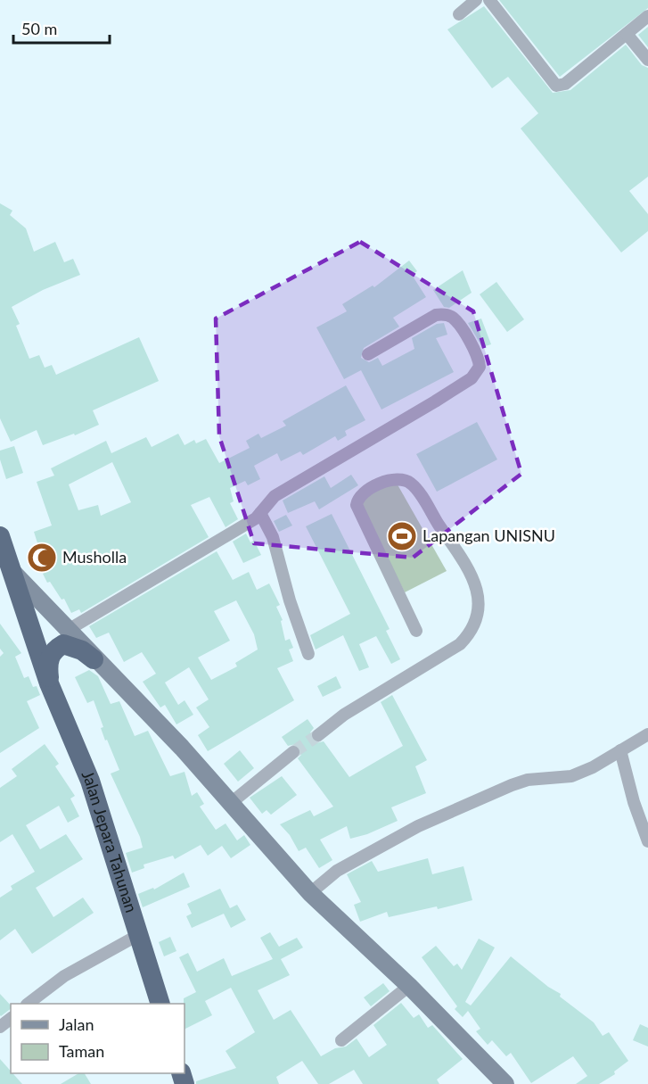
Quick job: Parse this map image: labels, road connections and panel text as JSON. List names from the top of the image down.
{
  "streets": {
    "highway": ["Jalan Jepara Tahunan"]
  },
  "places": {
    "sports": ["Lapangan UNISNU"],
    "mosque": ["Musholla"]
  },
  "legend": ["Jalan", "Taman"],
  "scale_bar": "50 m"
}
